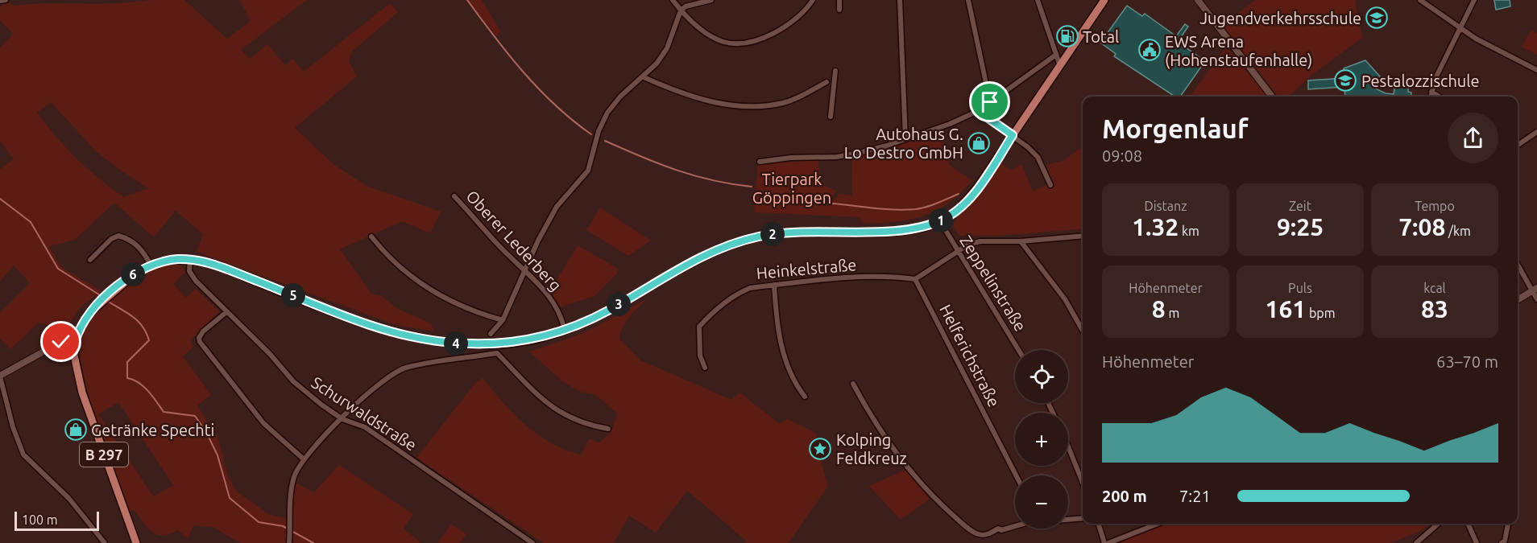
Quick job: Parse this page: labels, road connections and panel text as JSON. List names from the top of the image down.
{
  "streets": {
    "main road": ["B 297"],
    "street": [
      "Oberer Lederberg",
      "Heinkelstraße",
      "Zeppelinstraße",
      "Helferichstraße",
      "Schurwaldstraße"
    ]
  },
  "crossings": [
    ["Oberer Lederberg", "B 297"],
    ["Heinkelstraße", "Helferichstraße"],
    ["Zeppelinstraße", "B 297"],
    ["Schurwaldstraße", "B 297"]
  ],
  "parks": ["Tierpark Göppingen"],
  "places": {
    "school or university": ["Jugendverkehrsschule", "Pestalozzischule"],
    "fuel station": ["Total"],
    "public building": ["EWS Arena (Hohenstaufenhalle)"],
    "shop": ["Autohaus G. Lo Destro GmbH", "Getränke Spechti"],
    "place": ["Kolping Feldkreuz"]
  },
  "scale_bar": "100 m",
  "page": {
    "heading": ["Morgenlauf", "09:08"],
    "stats": [
      ["Distanz", "1.32 km"],
      ["Zeit", "9:25"],
      ["Tempo", "7:08 /km"],
      ["Höhenmeter", "8 m"],
      ["Puls", "161 bpm"],
      ["kcal", "83"]
    ],
    "pins": [
      "1",
      "2",
      "6",
      "5",
      "3",
      "4"
    ],
    "chart": ["Höhenmeter", "63–70 m"],
    "map_buttons": ["+", "−"],
    "list": [
      {
        "name": "200 m",
        "note": "7:21"
      }
    ],
    "scale": "100 m"
  }
}
